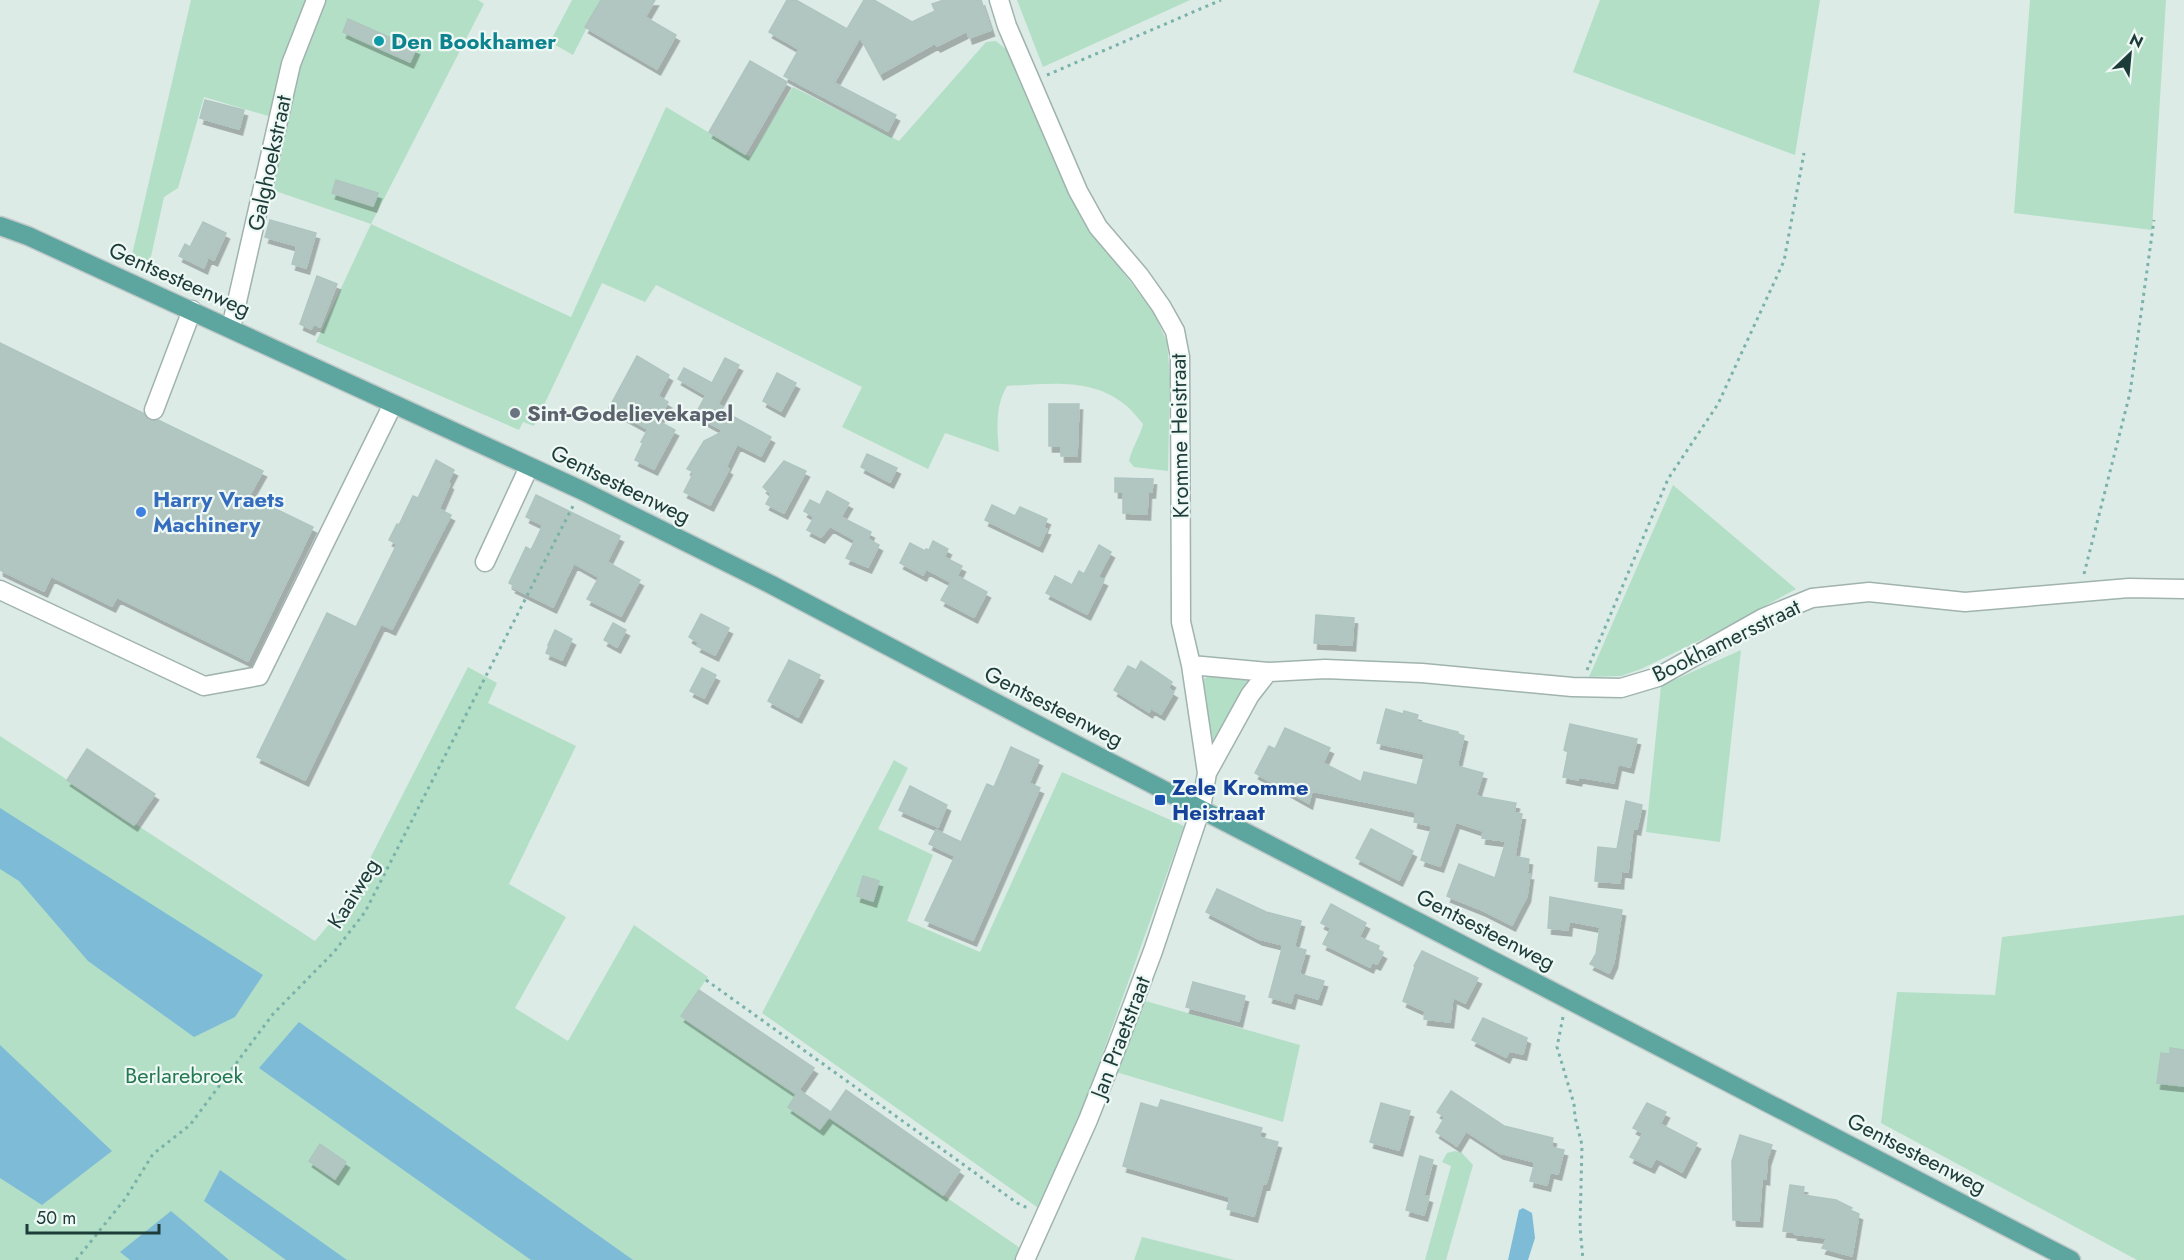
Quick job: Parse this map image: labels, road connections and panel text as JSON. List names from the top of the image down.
{
  "streets": {
    "main road": ["Gentsesteenweg"],
    "street": [
      "Galghoekstraat",
      "Kromme Heistraat",
      "Bookhamersstraat",
      "Jan Praetstraat"
    ],
    "path": ["Kaaiweg"]
  },
  "crossings": [
    ["Galghoekstraat", "Gentsesteenweg"],
    ["Gentsesteenweg", "Kromme Heistraat"],
    ["Gentsesteenweg", "Kaaiweg"],
    ["Gentsesteenweg", "Jan Praetstraat"],
    ["Kromme Heistraat", "Bookhamersstraat"],
    ["Kromme Heistraat", "Jan Praetstraat"]
  ],
  "parks": ["Berlarebroek"],
  "places": {
    "other": ["Den Bookhamer", "Sint-Godelievekapel", "Harry Vraets Machinery"],
    "transit": ["Zele Kromme Heistraat"]
  },
  "scale_bar": "50 m",
  "north": "top right"
}
